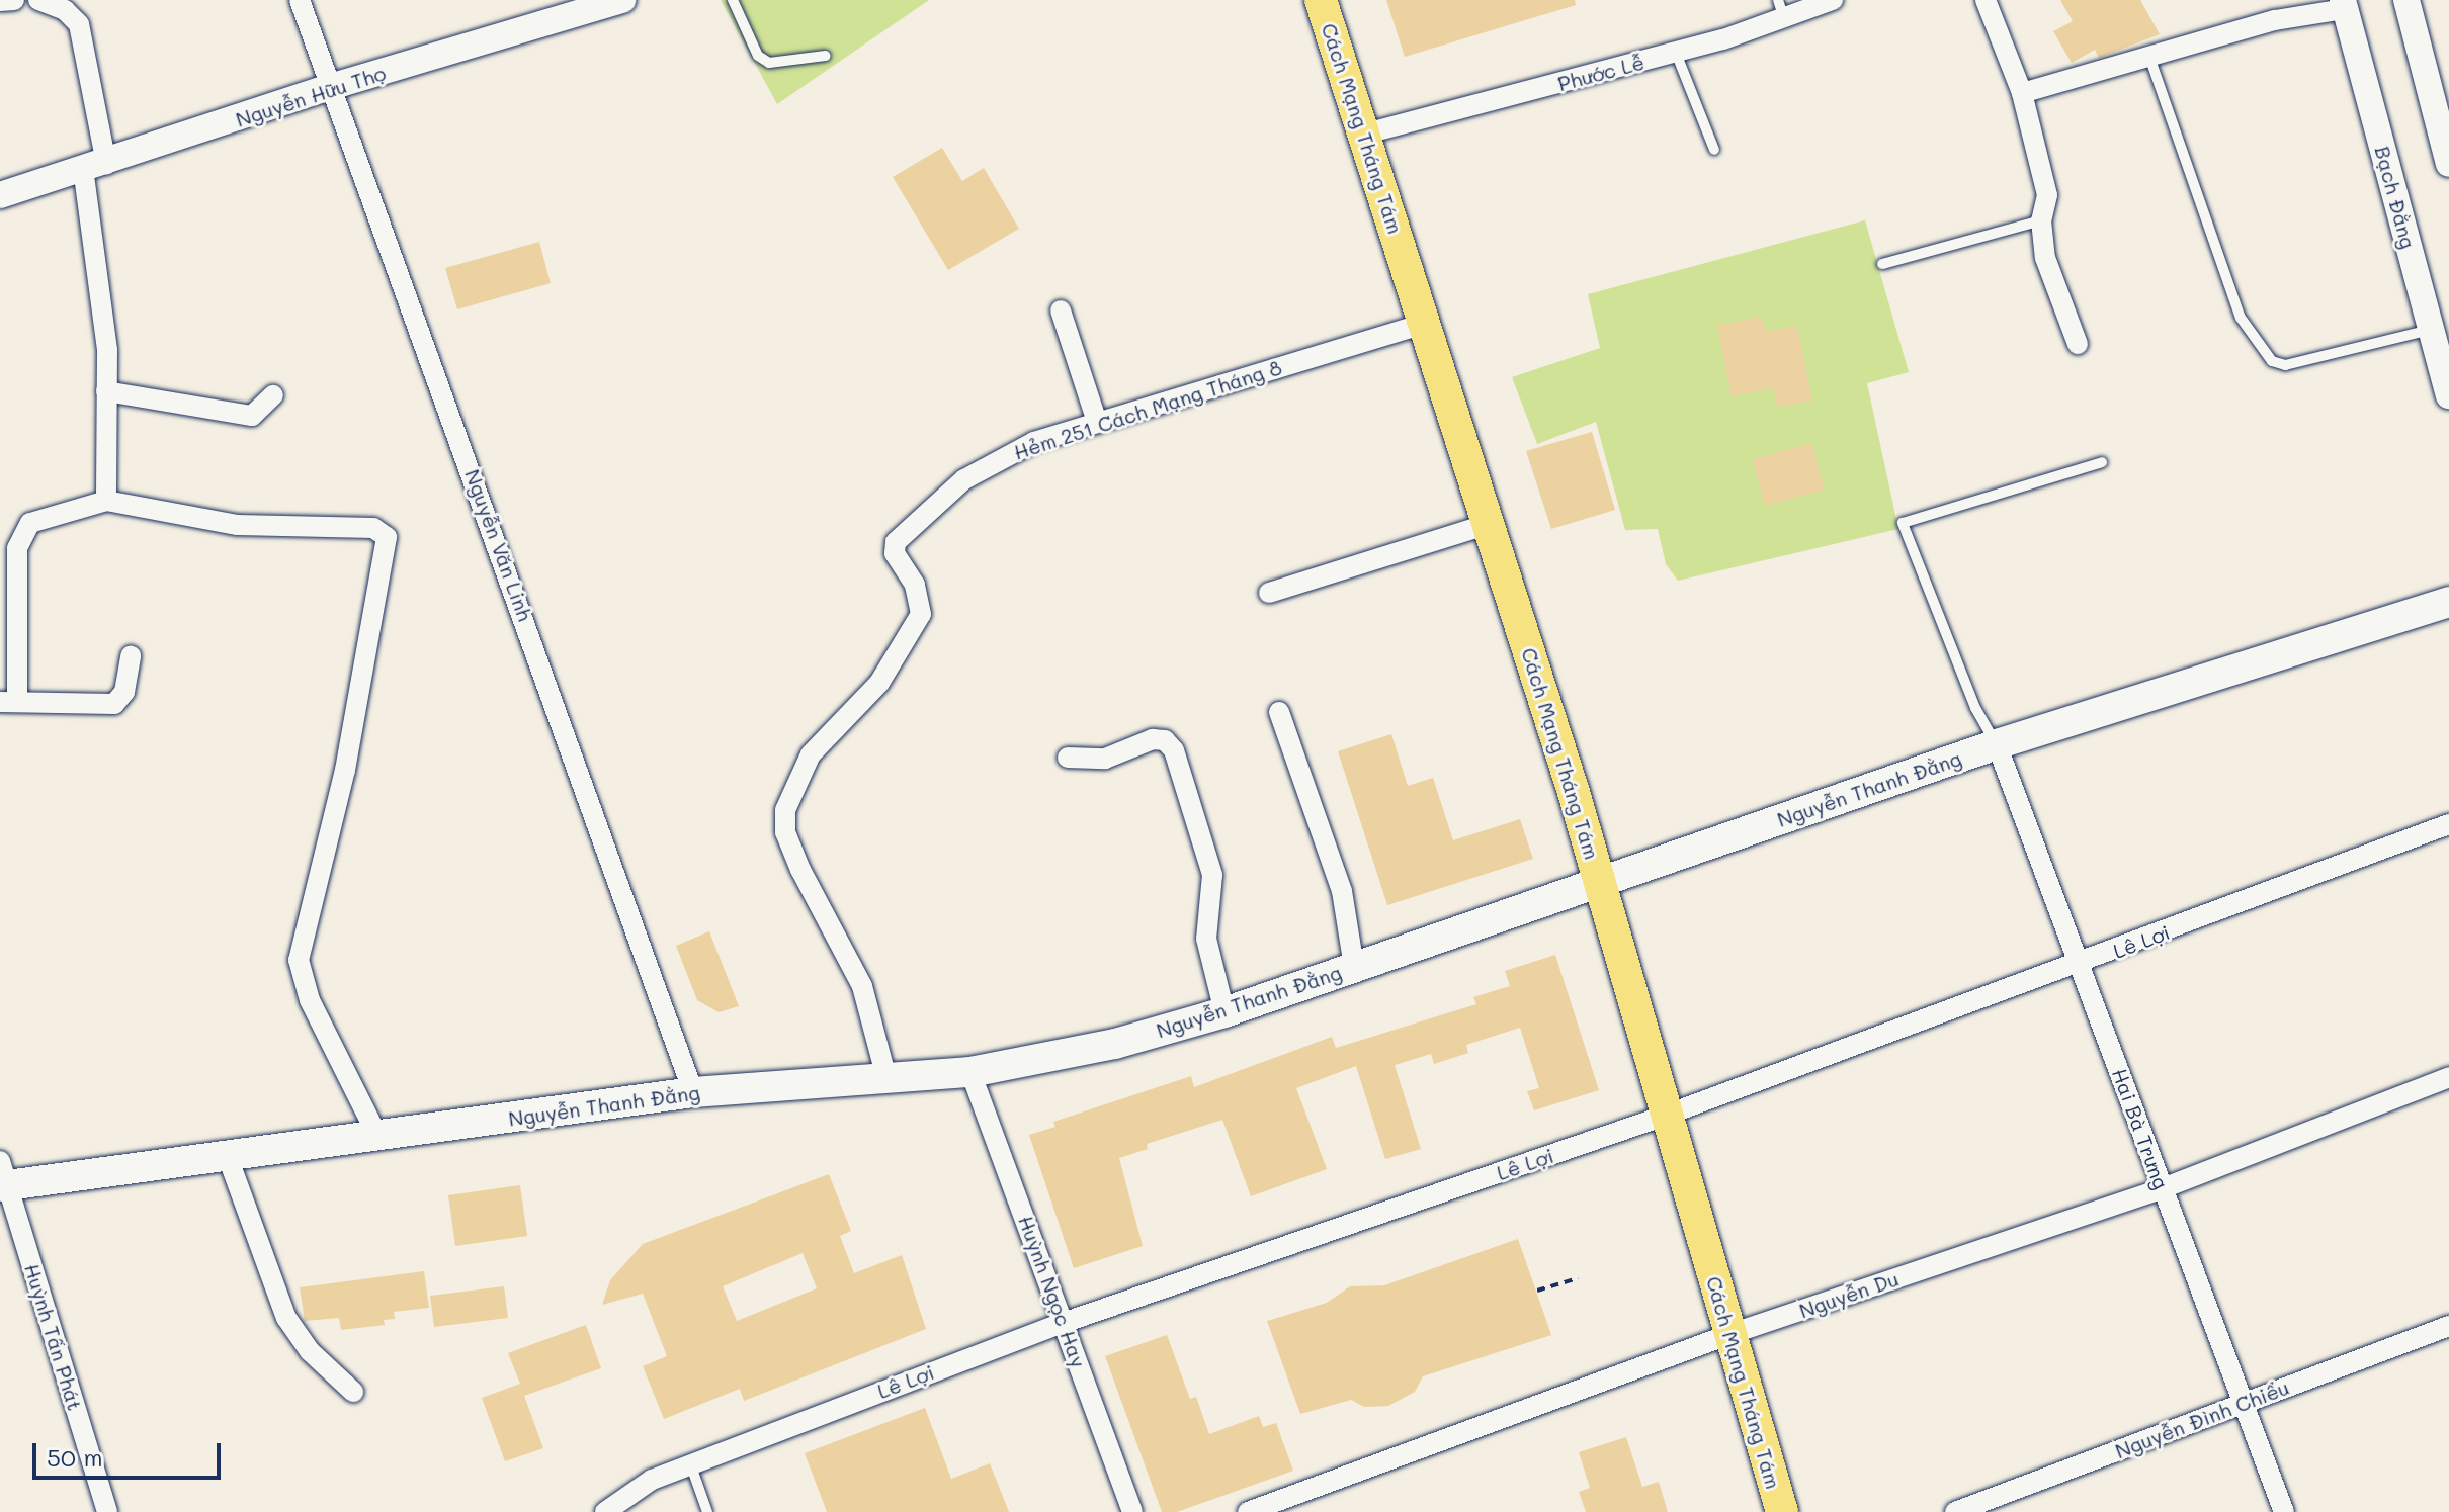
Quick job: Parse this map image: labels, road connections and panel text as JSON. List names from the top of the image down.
{
  "streets": {
    "main road": ["Cách Mạng Tháng Tám", "Nguyễn Thanh Đằng"],
    "street": [
      "Phước Lễ",
      "Nguyễn Hữu Thọ",
      "Bạch Đằng",
      "Hẻm 251 Cách Mạng Tháng 8",
      "Nguyễn Văn Linh",
      "Lê Lợi",
      "Hai Bà Trưng",
      "Huỳnh Ngọc Hay",
      "Nguyễn Du",
      "Huỳnh Tấn Phát",
      "Nguyễn Đình Chiểu"
    ]
  },
  "crossings": [
    ["Phước Lễ", "Cách Mạng Tháng Tám"],
    ["Nguyễn Hữu Thọ", "Nguyễn Văn Linh"],
    ["Cách Mạng Tháng Tám", "Hẻm 251 Cách Mạng Tháng 8"],
    ["Cách Mạng Tháng Tám", "Nguyễn Thanh Đằng"],
    ["Cách Mạng Tháng Tám", "Lê Lợi"],
    ["Cách Mạng Tháng Tám", "Nguyễn Du"],
    ["Hẻm 251 Cách Mạng Tháng 8", "Nguyễn Thanh Đằng"],
    ["Nguyễn Văn Linh", "Nguyễn Thanh Đằng"],
    ["Nguyễn Thanh Đằng", "Hai Bà Trưng"],
    ["Nguyễn Thanh Đằng", "Huỳnh Ngọc Hay"],
    ["Nguyễn Thanh Đằng", "Huỳnh Tấn Phát"],
    ["Lê Lợi", "Hai Bà Trưng"],
    ["Lê Lợi", "Huỳnh Ngọc Hay"],
    ["Hai Bà Trưng", "Nguyễn Du"],
    ["Hai Bà Trưng", "Nguyễn Đình Chiểu"]
  ],
  "scale_bar": "50 m"
}
